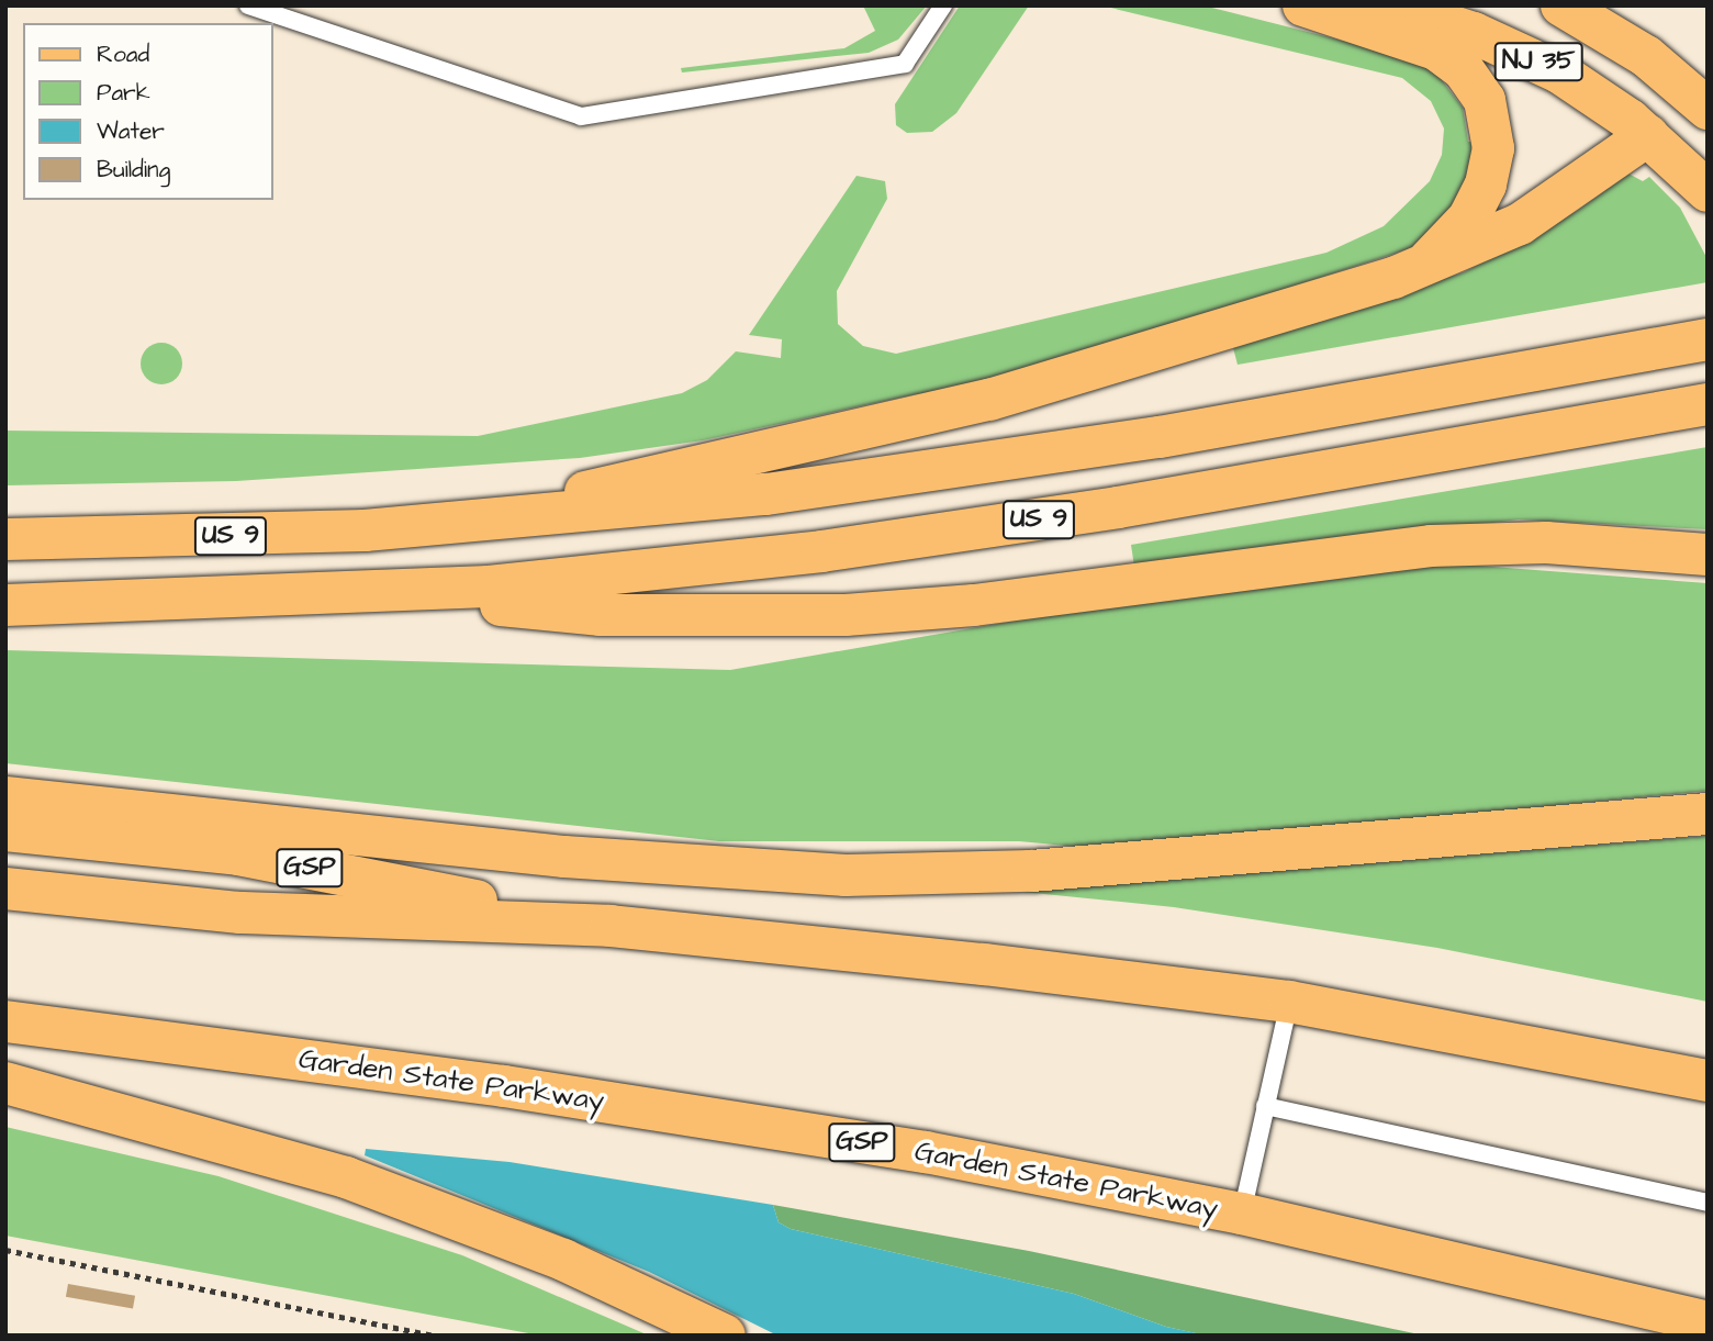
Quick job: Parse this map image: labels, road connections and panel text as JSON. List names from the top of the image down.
{
  "streets": {
    "main road": [
      "NJ 35",
      "US 9",
      "GSP",
      "Garden State Parkway"
    ]
  },
  "legend": [
    "Road",
    "Park",
    "Water",
    "Building"
  ]
}
